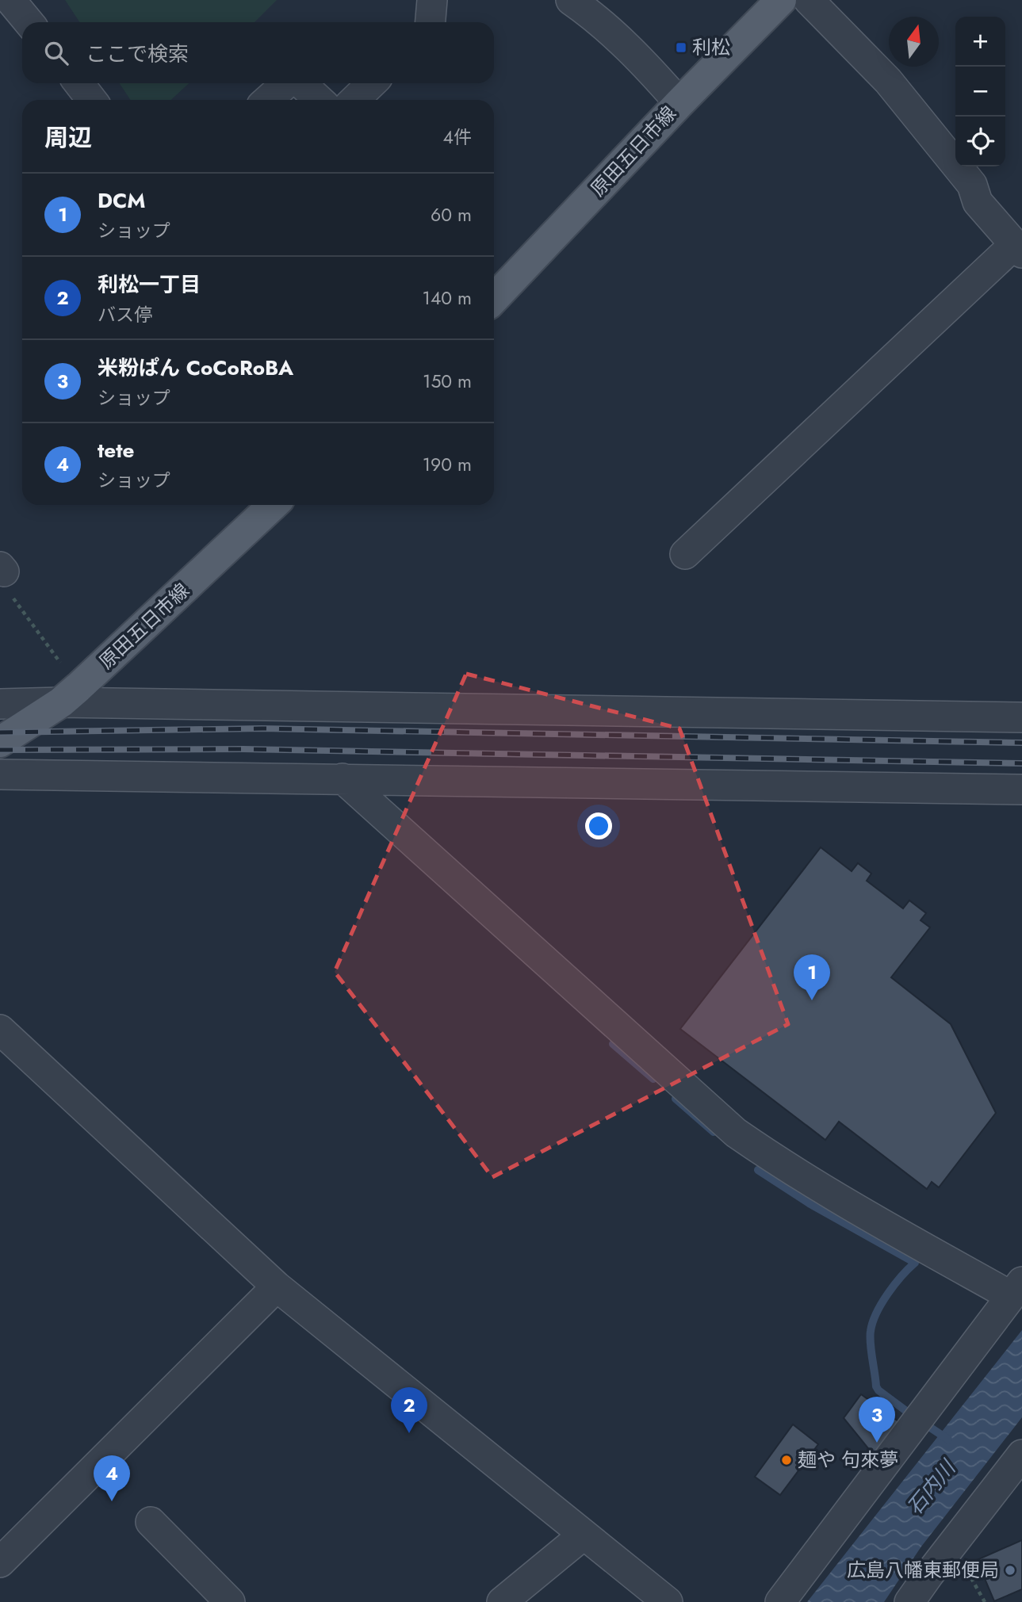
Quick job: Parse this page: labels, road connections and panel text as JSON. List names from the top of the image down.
{
  "streets": {
    "main road": ["原田五日市線"]
  },
  "water": ["石内川"],
  "places": {
    "transit": ["利松"],
    "other": ["麺や 句來夢", "広島八幡東郵便局"]
  },
  "north": "top",
  "page": {
    "map_buttons": ["+", "−"],
    "search": "ここで検索",
    "heading": ["周辺", "4件"],
    "list": [
      {
        "mark": "1",
        "name": "DCM",
        "note": "ショップ",
        "value": "60 m"
      },
      {
        "mark": "2",
        "name": "利松一丁目",
        "note": "バス停",
        "value": "140 m"
      },
      {
        "mark": "3",
        "name": "米粉ぱん CoCoRoBA",
        "note": "ショップ",
        "value": "150 m"
      },
      {
        "mark": "4",
        "name": "tete",
        "note": "ショップ",
        "value": "190 m"
      }
    ],
    "pins": [
      "1",
      "2",
      "3",
      "4"
    ]
  }
}
